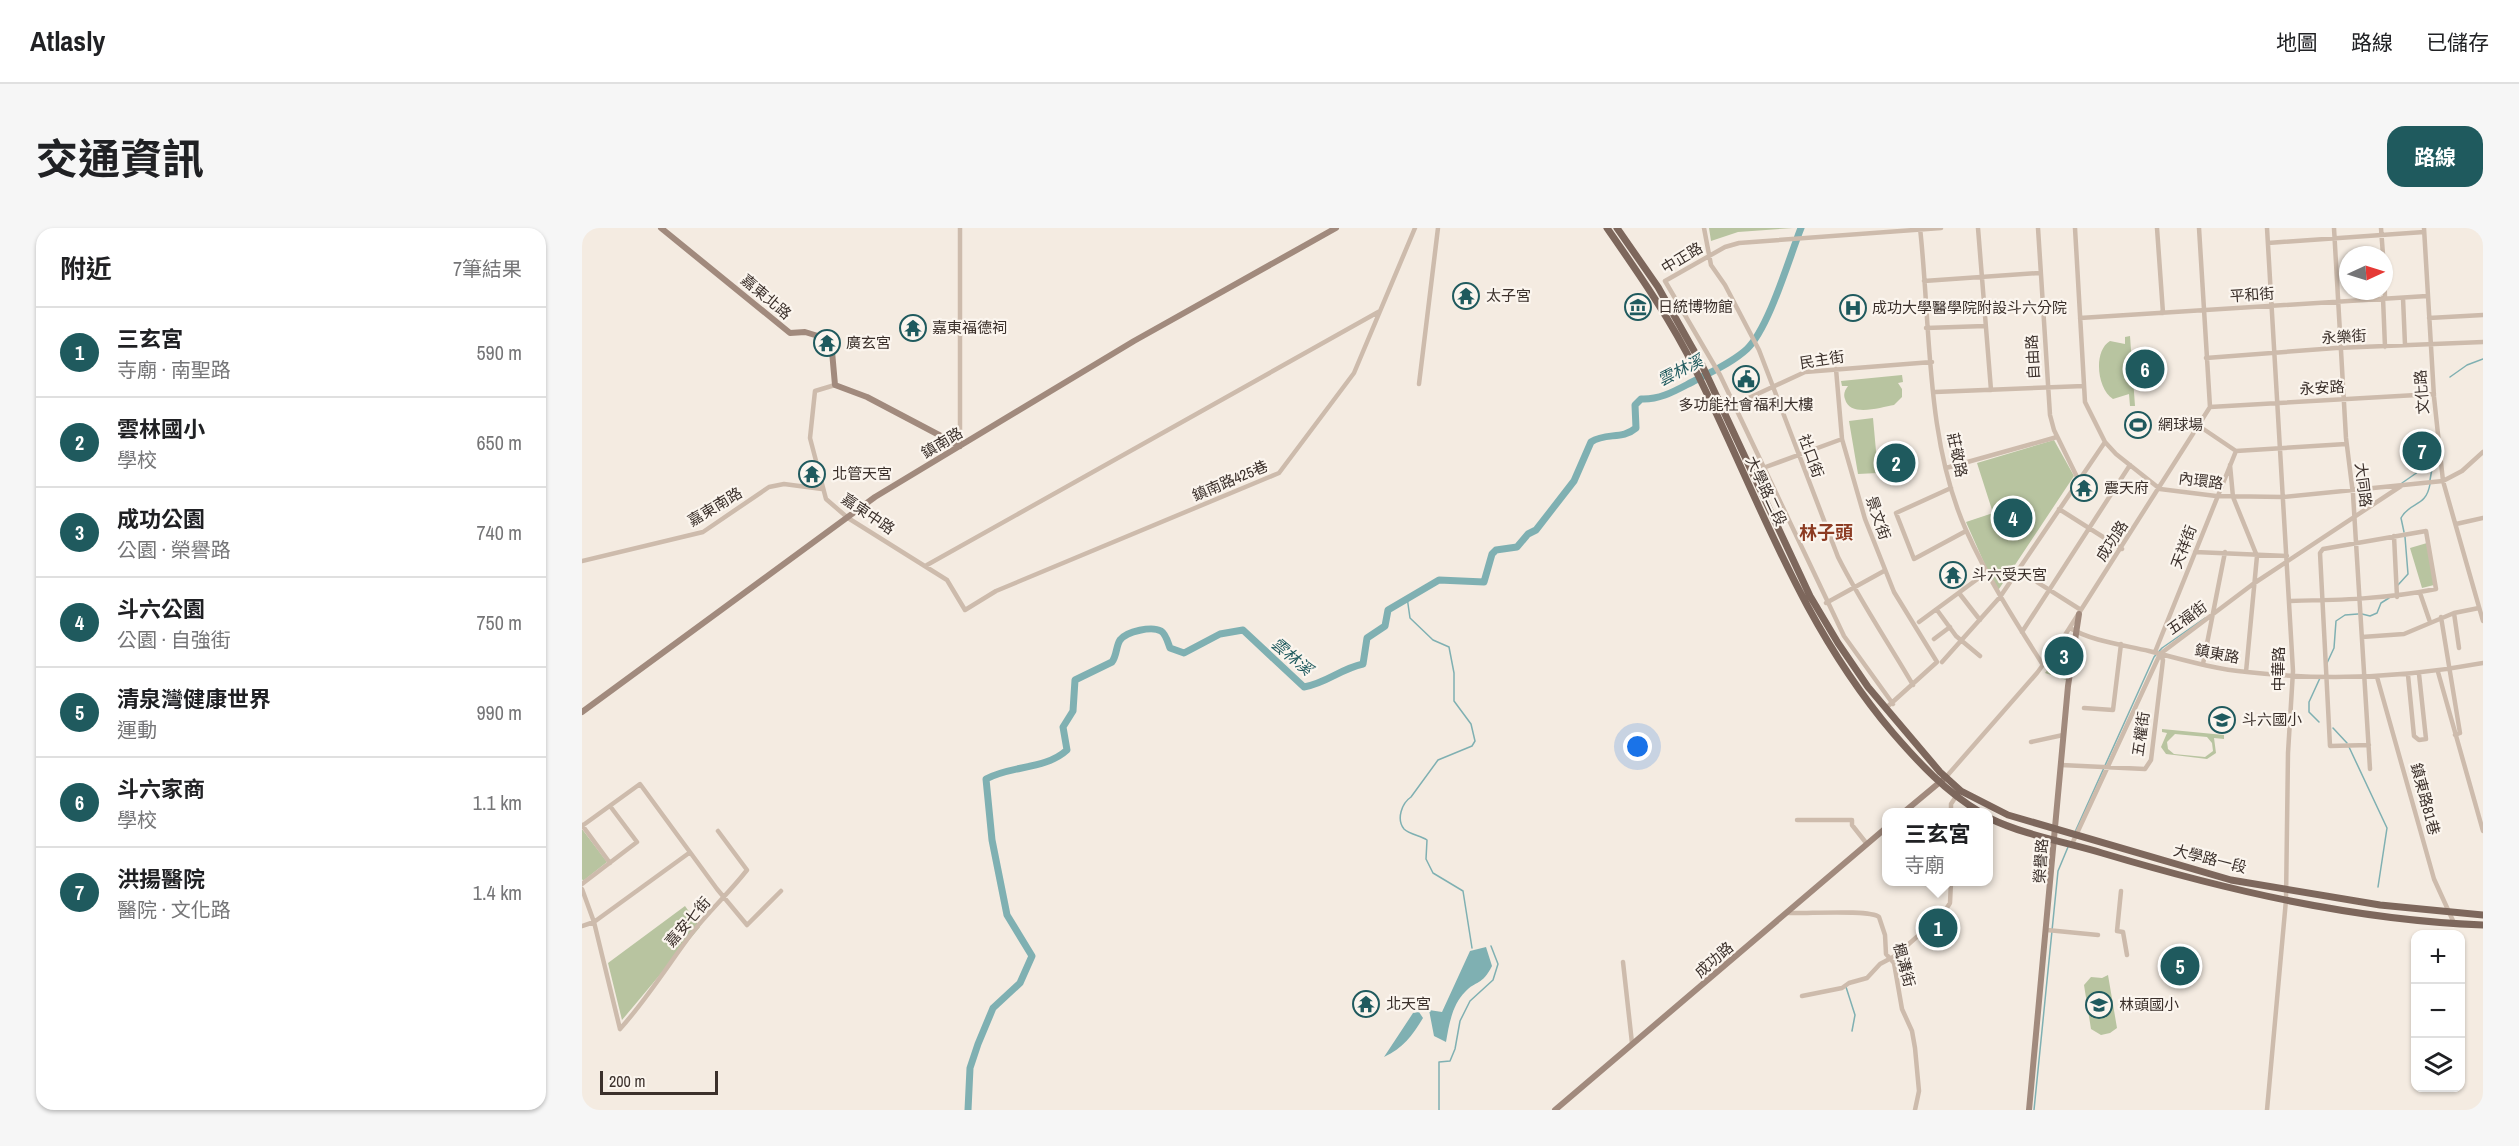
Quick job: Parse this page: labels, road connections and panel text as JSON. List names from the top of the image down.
{
  "streets": {
    "main road": [
      "嘉東北路",
      "鎮南路",
      "大學路二段",
      "成功路",
      "大學路一段",
      "榮譽路"
    ],
    "street": [
      "中正路",
      "平和街",
      "永樂街",
      "自由路",
      "民主街",
      "永安路",
      "文化路",
      "莊敬路",
      "社口街",
      "鎮南路425巷",
      "內環路",
      "大同路",
      "嘉東南路",
      "嘉東中路",
      "景文街",
      "天祥街",
      "五福街",
      "鎮東路",
      "中華路",
      "五權街",
      "鎮東路81巷",
      "嘉安七街",
      "楓溝街"
    ]
  },
  "crossings": [
    ["中正路", "莊敬路"],
    ["中正路", "社口街"],
    ["中正路", "大學路二段"],
    ["平和街", "文化路"],
    ["平和街", "內環路"],
    ["平和街", "大同路"],
    ["平和街", "中華路"],
    ["嘉東北路", "嘉東中路"],
    ["永樂街", "文化路"],
    ["永樂街", "大同路"],
    ["永樂街", "中華路"],
    ["民主街", "莊敬路"],
    ["民主街", "社口街"],
    ["民主街", "大學路二段"],
    ["民主街", "景文街"],
    ["永安路", "文化路"],
    ["永安路", "大同路"],
    ["永安路", "成功路"],
    ["永安路", "中華路"],
    ["文化路", "內環路"],
    ["鎮南路", "嘉東中路"],
    ["鎮南路425巷", "嘉東中路"],
    ["內環路", "大同路"],
    ["內環路", "成功路"],
    ["內環路", "天祥街"],
    ["內環路", "五福街"],
    ["內環路", "中華路"],
    ["大同路", "五福街"],
    ["大同路", "鎮東路"],
    ["大學路二段", "大學路一段"],
    ["嘉東南路", "嘉東中路"],
    ["成功路", "榮譽路"],
    ["成功路", "楓溝街"],
    ["天祥街", "五福街"],
    ["天祥街", "鎮東路"],
    ["天祥街", "五權街"],
    ["五福街", "鎮東路"],
    ["五福街", "中華路"],
    ["五福街", "五權街"],
    ["五福街", "大學路一段"],
    ["鎮東路", "中華路"],
    ["鎮東路", "五權街"],
    ["鎮東路", "鎮東路81巷"],
    ["鎮東路", "榮譽路"],
    ["中華路", "大學路一段"],
    ["五權街", "榮譽路"],
    ["鎮東路81巷", "大學路一段"],
    ["大學路一段", "榮譽路"]
  ],
  "districts": ["林子頭"],
  "water": ["雲林溪"],
  "places": {
    "temple": [
      "太子宮",
      "嘉東福德祠",
      "廣玄宮",
      "北管天宮",
      "震天府",
      "斗六受天宮",
      "北天宮"
    ],
    "museum": ["日統博物館"],
    "hospital": ["成功大學醫學院附設斗六分院"],
    "public building": ["多功能社會福利大樓"],
    "sports": ["網球場"],
    "school or university": ["斗六國小", "林頭國小"]
  },
  "scale_bar": "200 m",
  "north": "right",
  "page": {
    "header": "Atlasly",
    "nav": ["地圖", "路線", "已儲存"],
    "title": "交通資訊",
    "buttons": "路線",
    "heading": ["附近", "7筆結果"],
    "list": [
      {
        "mark": "1",
        "name": "三玄宮",
        "note": "寺廟 · 南聖路",
        "value": "590 m"
      },
      {
        "mark": "2",
        "name": "雲林國小",
        "note": "學校",
        "value": "650 m"
      },
      {
        "mark": "3",
        "name": "成功公園",
        "note": "公園 · 榮譽路",
        "value": "740 m"
      },
      {
        "mark": "4",
        "name": "斗六公園",
        "note": "公園 · 自強街",
        "value": "750 m"
      },
      {
        "mark": "5",
        "name": "清泉灣健康世界",
        "note": "運動",
        "value": "990 m"
      },
      {
        "mark": "6",
        "name": "斗六家商",
        "note": "學校",
        "value": "1.1 km"
      },
      {
        "mark": "7",
        "name": "洪揚醫院",
        "note": "醫院 · 文化路",
        "value": "1.4 km"
      }
    ],
    "pins": [
      "6",
      "7",
      "2",
      "4",
      "3",
      "1",
      "5"
    ],
    "popup": ["三玄宮", "寺廟"],
    "map_buttons": ["+", "−"],
    "scale": "200 m"
  }
}
